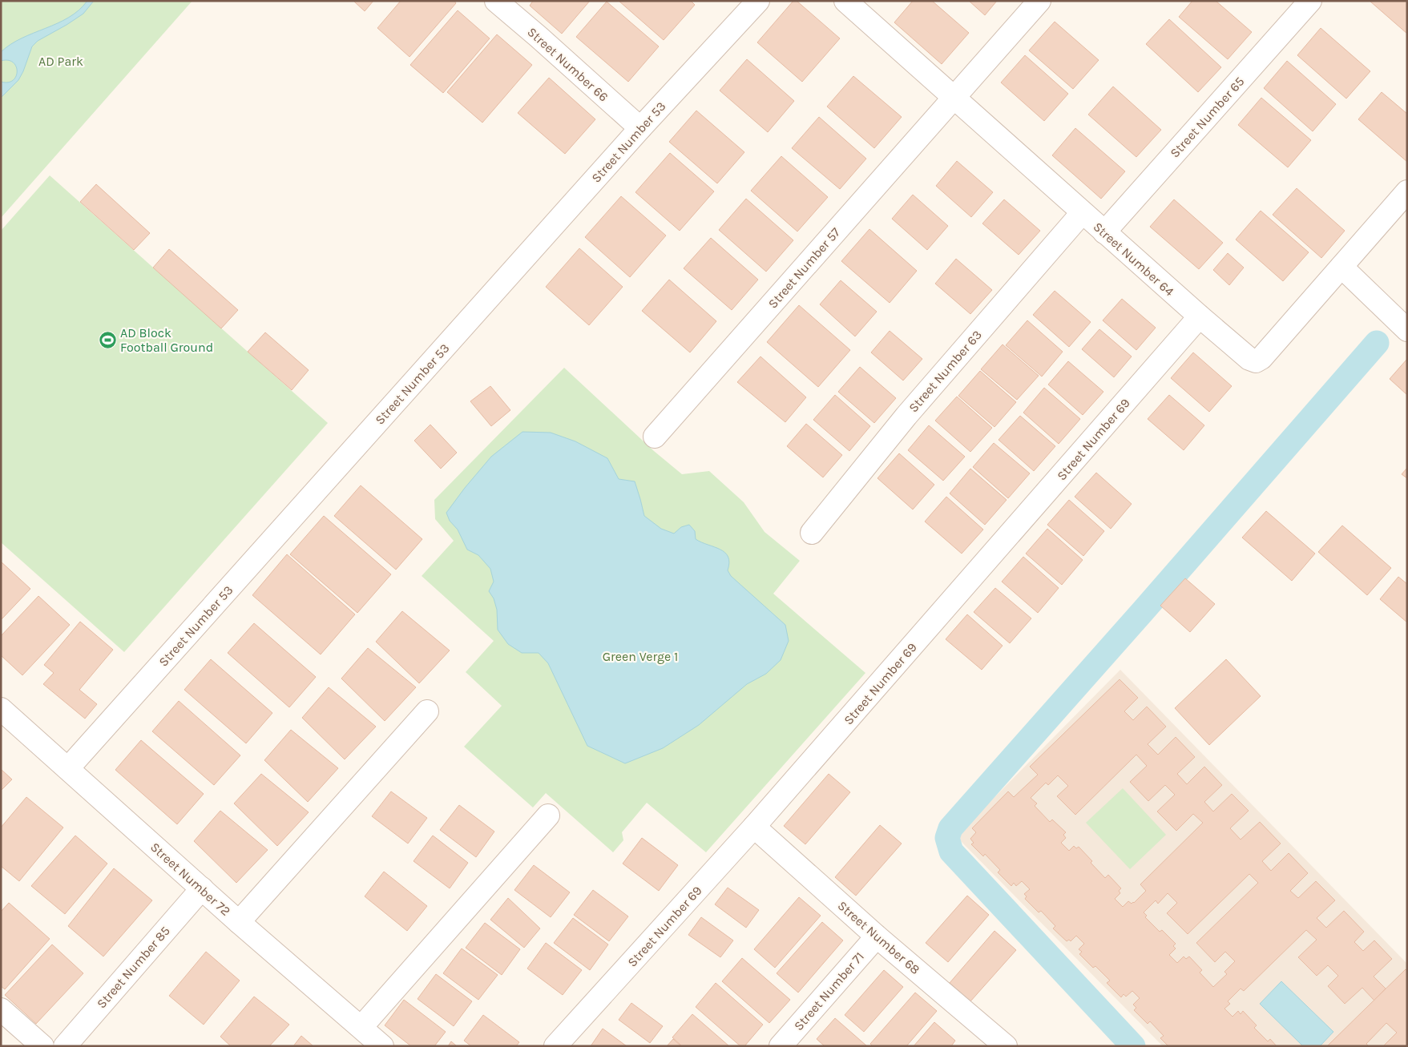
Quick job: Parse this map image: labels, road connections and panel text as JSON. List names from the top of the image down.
{
  "streets": {
    "street": [
      "Street Number 66",
      "Street Number 65",
      "Street Number 53",
      "Street Number 64",
      "Street Number 57",
      "Street Number 63",
      "Street Number 69",
      "Street Number 72",
      "Street Number 68",
      "Street Number 85",
      "Street Number 71"
    ]
  },
  "crossings": [
    ["Street Number 66", "Street Number 53"],
    ["Street Number 65", "Street Number 64"],
    ["Street Number 53", "Street Number 72"],
    ["Street Number 64", "Street Number 57"],
    ["Street Number 64", "Street Number 63"],
    ["Street Number 64", "Street Number 69"],
    ["Street Number 69", "Street Number 68"],
    ["Street Number 72", "Street Number 85"],
    ["Street Number 68", "Street Number 71"]
  ],
  "parks": ["AD Park", "Green Verge 1"],
  "places": {
    "sports": ["AD Block Football Ground"]
  }
}
